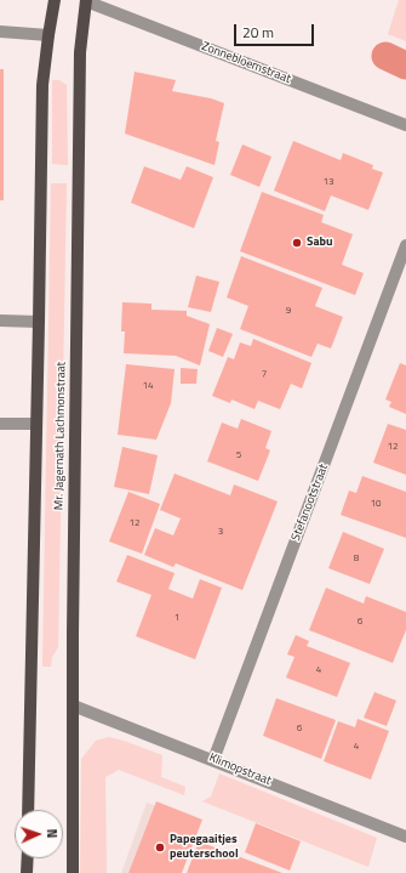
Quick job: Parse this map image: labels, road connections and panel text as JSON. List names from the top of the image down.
{
  "streets": {
    "main road": ["Mr. Jagernath Lachmonstraat"],
    "street": ["Zonnebloemstraat", "Stefanootstraat", "Klimopstraat"]
  },
  "crossings": [
    ["Zonnebloemstraat", "Mr. Jagernath Lachmonstraat"],
    ["Mr. Jagernath Lachmonstraat", "Klimopstraat"],
    ["Stefanootstraat", "Klimopstraat"]
  ],
  "places": ["Sabu", "Papegaaitjes peuterschool"],
  "house_numbers": [
    "13",
    "9",
    "7",
    "14",
    "12",
    "5",
    "10",
    "12",
    "3",
    "8",
    "1",
    "6",
    "4",
    "6",
    "4"
  ],
  "scale_bar": "20 m",
  "north": "right"
}
